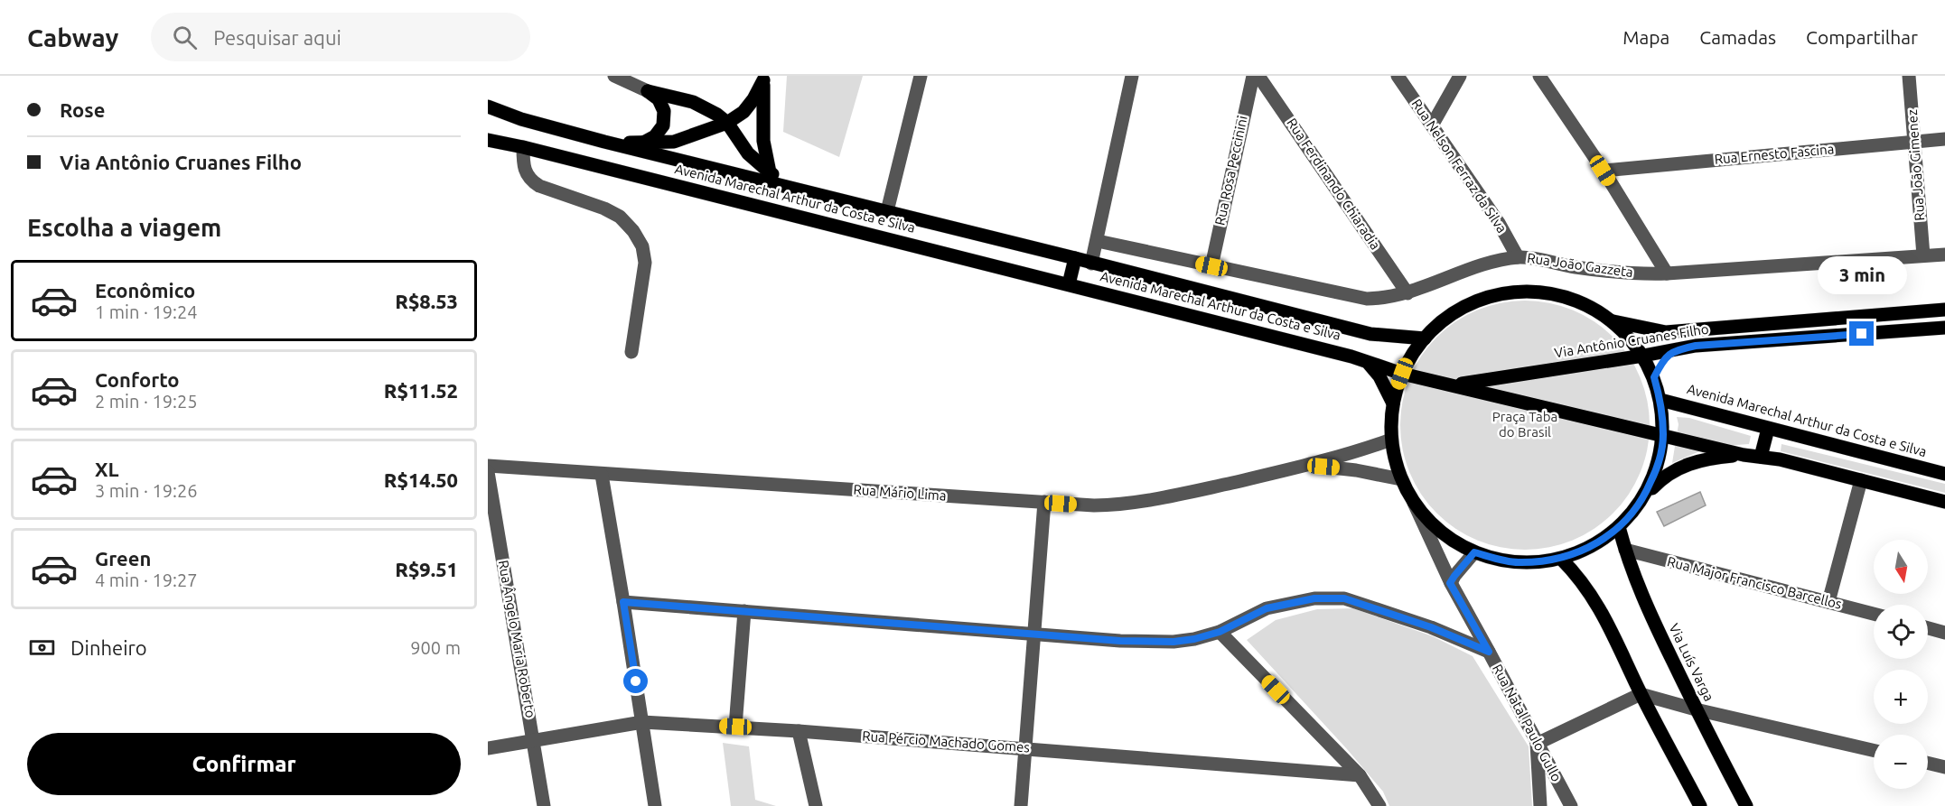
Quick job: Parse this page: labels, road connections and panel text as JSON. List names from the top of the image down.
{
  "streets": {
    "main road": ["Avenida Marechal Arthur da Costa e Silva", "Via Antônio Cruanes Filho", "Via Luís Varga"],
    "street": [
      "Rua Ernesto Fascina",
      "Rua João Gimenez",
      "Rua Nelson Ferraz da Silva",
      "Rua Rosa Peccinini",
      "Rua Ferdinando Chiaradia",
      "Rua João Gazzeta",
      "Rua Mário Lima",
      "Rua Major Francisco Barcellos",
      "Rua Ângelo Maria Roberto",
      "Rua Natal Paulo Gullo",
      "Rua Pércio Machado Gomes"
    ]
  },
  "crossings": [
    ["Rua Ernesto Fascina", "Rua João Gimenez"],
    ["Rua João Gimenez", "Rua João Gazzeta"],
    ["Rua Nelson Ferraz da Silva", "Rua João Gazzeta"],
    ["Rua Rosa Peccinini", "Rua João Gazzeta"],
    ["Rua Ferdinando Chiaradia", "Rua João Gazzeta"],
    ["Avenida Marechal Arthur da Costa e Silva", "Via Antônio Cruanes Filho"],
    ["Rua Major Francisco Barcellos", "Via Luís Varga"],
    ["Rua Ângelo Maria Roberto", "Rua Pércio Machado Gomes"]
  ],
  "parks": ["Praça Taba do Brasil"],
  "north": "bottom",
  "page": {
    "header": "Cabway",
    "search": "Pesquisar aqui",
    "nav": ["Mapa", "Camadas", "Compartilhar"],
    "banner": ["Rose", "Via Antônio Cruanes Filho"],
    "heading": "Escolha a viagem",
    "bubble": "3 min",
    "list": [
      {
        "name": "Econômico",
        "note": "1 min · 19:24",
        "value": "R$8.53"
      },
      {
        "name": "Conforto",
        "note": "2 min · 19:25",
        "value": "R$11.52"
      },
      {
        "name": "XL",
        "note": "3 min · 19:26",
        "value": "R$14.50"
      },
      {
        "name": "Green",
        "note": "4 min · 19:27",
        "value": "R$9.51"
      }
    ],
    "map_buttons": ["+", "−"],
    "pay": ["Dinheiro", "900 m"],
    "buttons": "Confirmar"
  }
}
